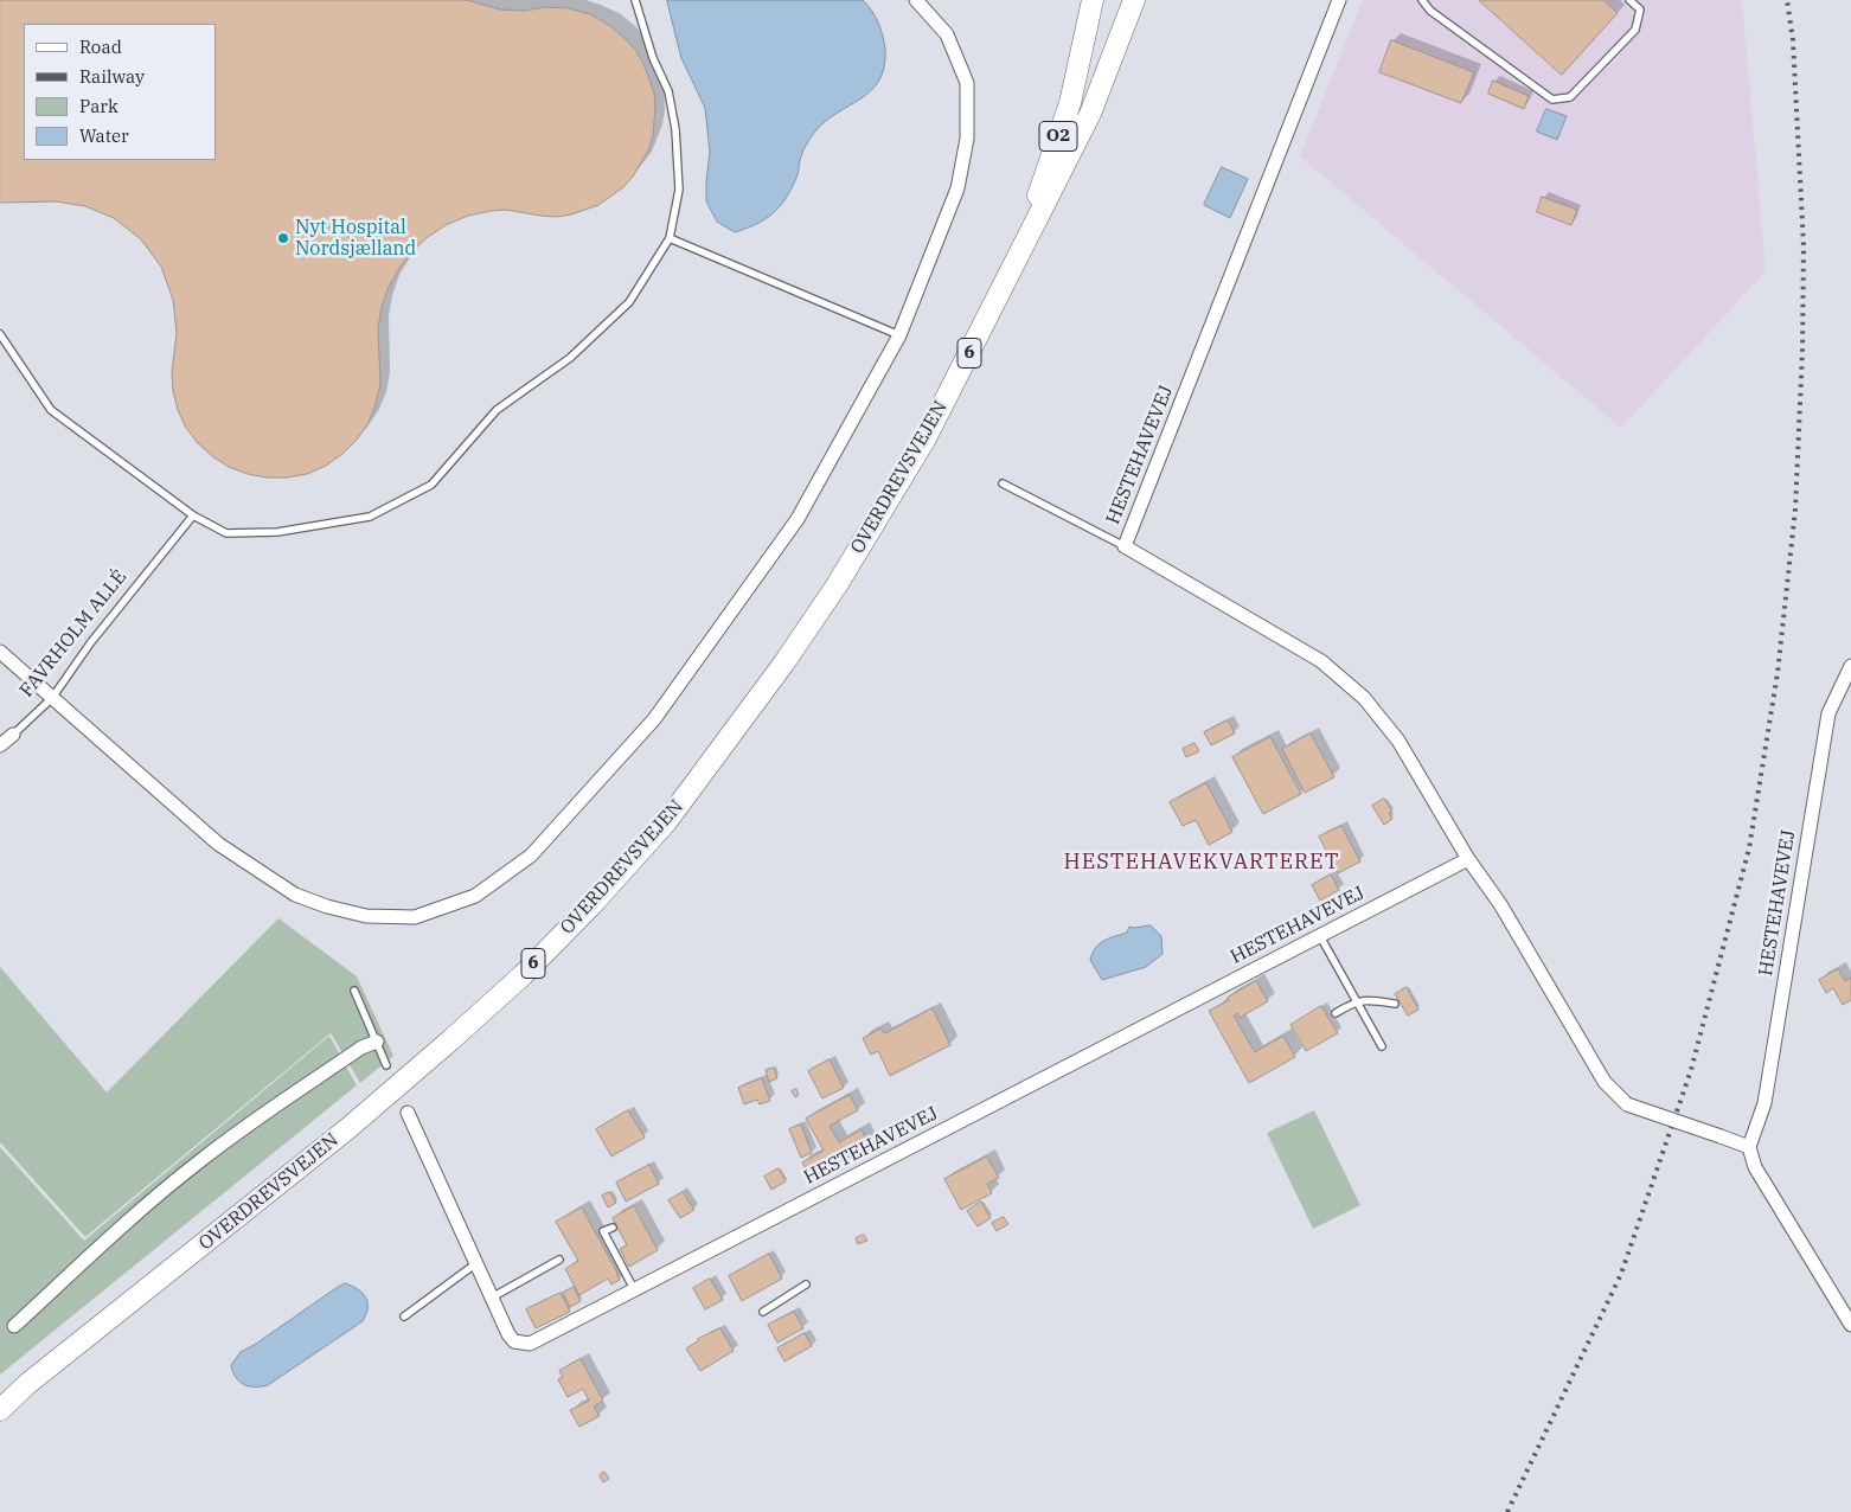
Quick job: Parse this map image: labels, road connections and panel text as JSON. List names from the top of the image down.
{
  "streets": {
    "main road": ["O2", "6", "OVERDREVSVEJEN"],
    "street": ["HESTEHAVEVEJ", "FAVRHOLM ALLÉ"]
  },
  "districts": ["HESTEHAVEKVARTERET"],
  "places": ["Nyt Hospital Nordsjælland"],
  "legend": [
    "Road",
    "Railway",
    "Park",
    "Water"
  ]
}
